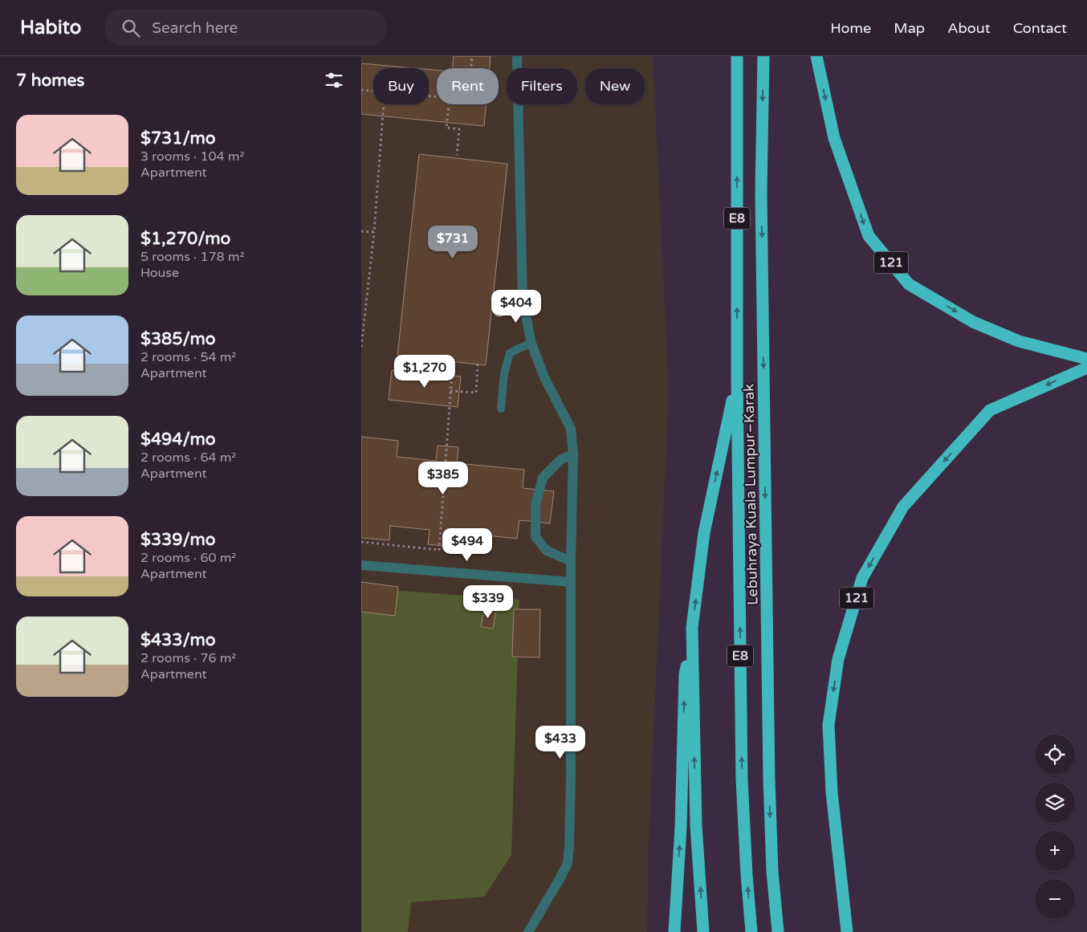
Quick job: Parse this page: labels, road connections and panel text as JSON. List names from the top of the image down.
{
  "streets": {
    "highway": ["E8", "121", "Lebuhraya Kuala Lumpur–Karak"]
  },
  "page": {
    "header": "Habito",
    "search": "Search here",
    "nav": [
      "Home",
      "Map",
      "About",
      "Contact"
    ],
    "heading": "7 homes",
    "chip": [
      "Buy",
      "Rent",
      "Filters",
      "New"
    ],
    "list": [
      {
        "name": "$731/mo",
        "note": "3 rooms · 104 m² · Apartment"
      },
      {
        "name": "$1,270/mo",
        "note": "5 rooms · 178 m² · House"
      },
      {
        "name": "$385/mo",
        "note": "2 rooms · 54 m² · Apartment"
      },
      {
        "name": "$494/mo",
        "note": "2 rooms · 64 m² · Apartment"
      },
      {
        "name": "$339/mo",
        "note": "2 rooms · 60 m² · Apartment"
      },
      {
        "name": "$433/mo",
        "note": "2 rooms · 76 m² · Apartment"
      }
    ],
    "price": [
      "$731",
      "$404",
      "$1,270",
      "$385",
      "$494",
      "$339",
      "$433"
    ],
    "map_buttons": ["+", "−"]
  }
}
